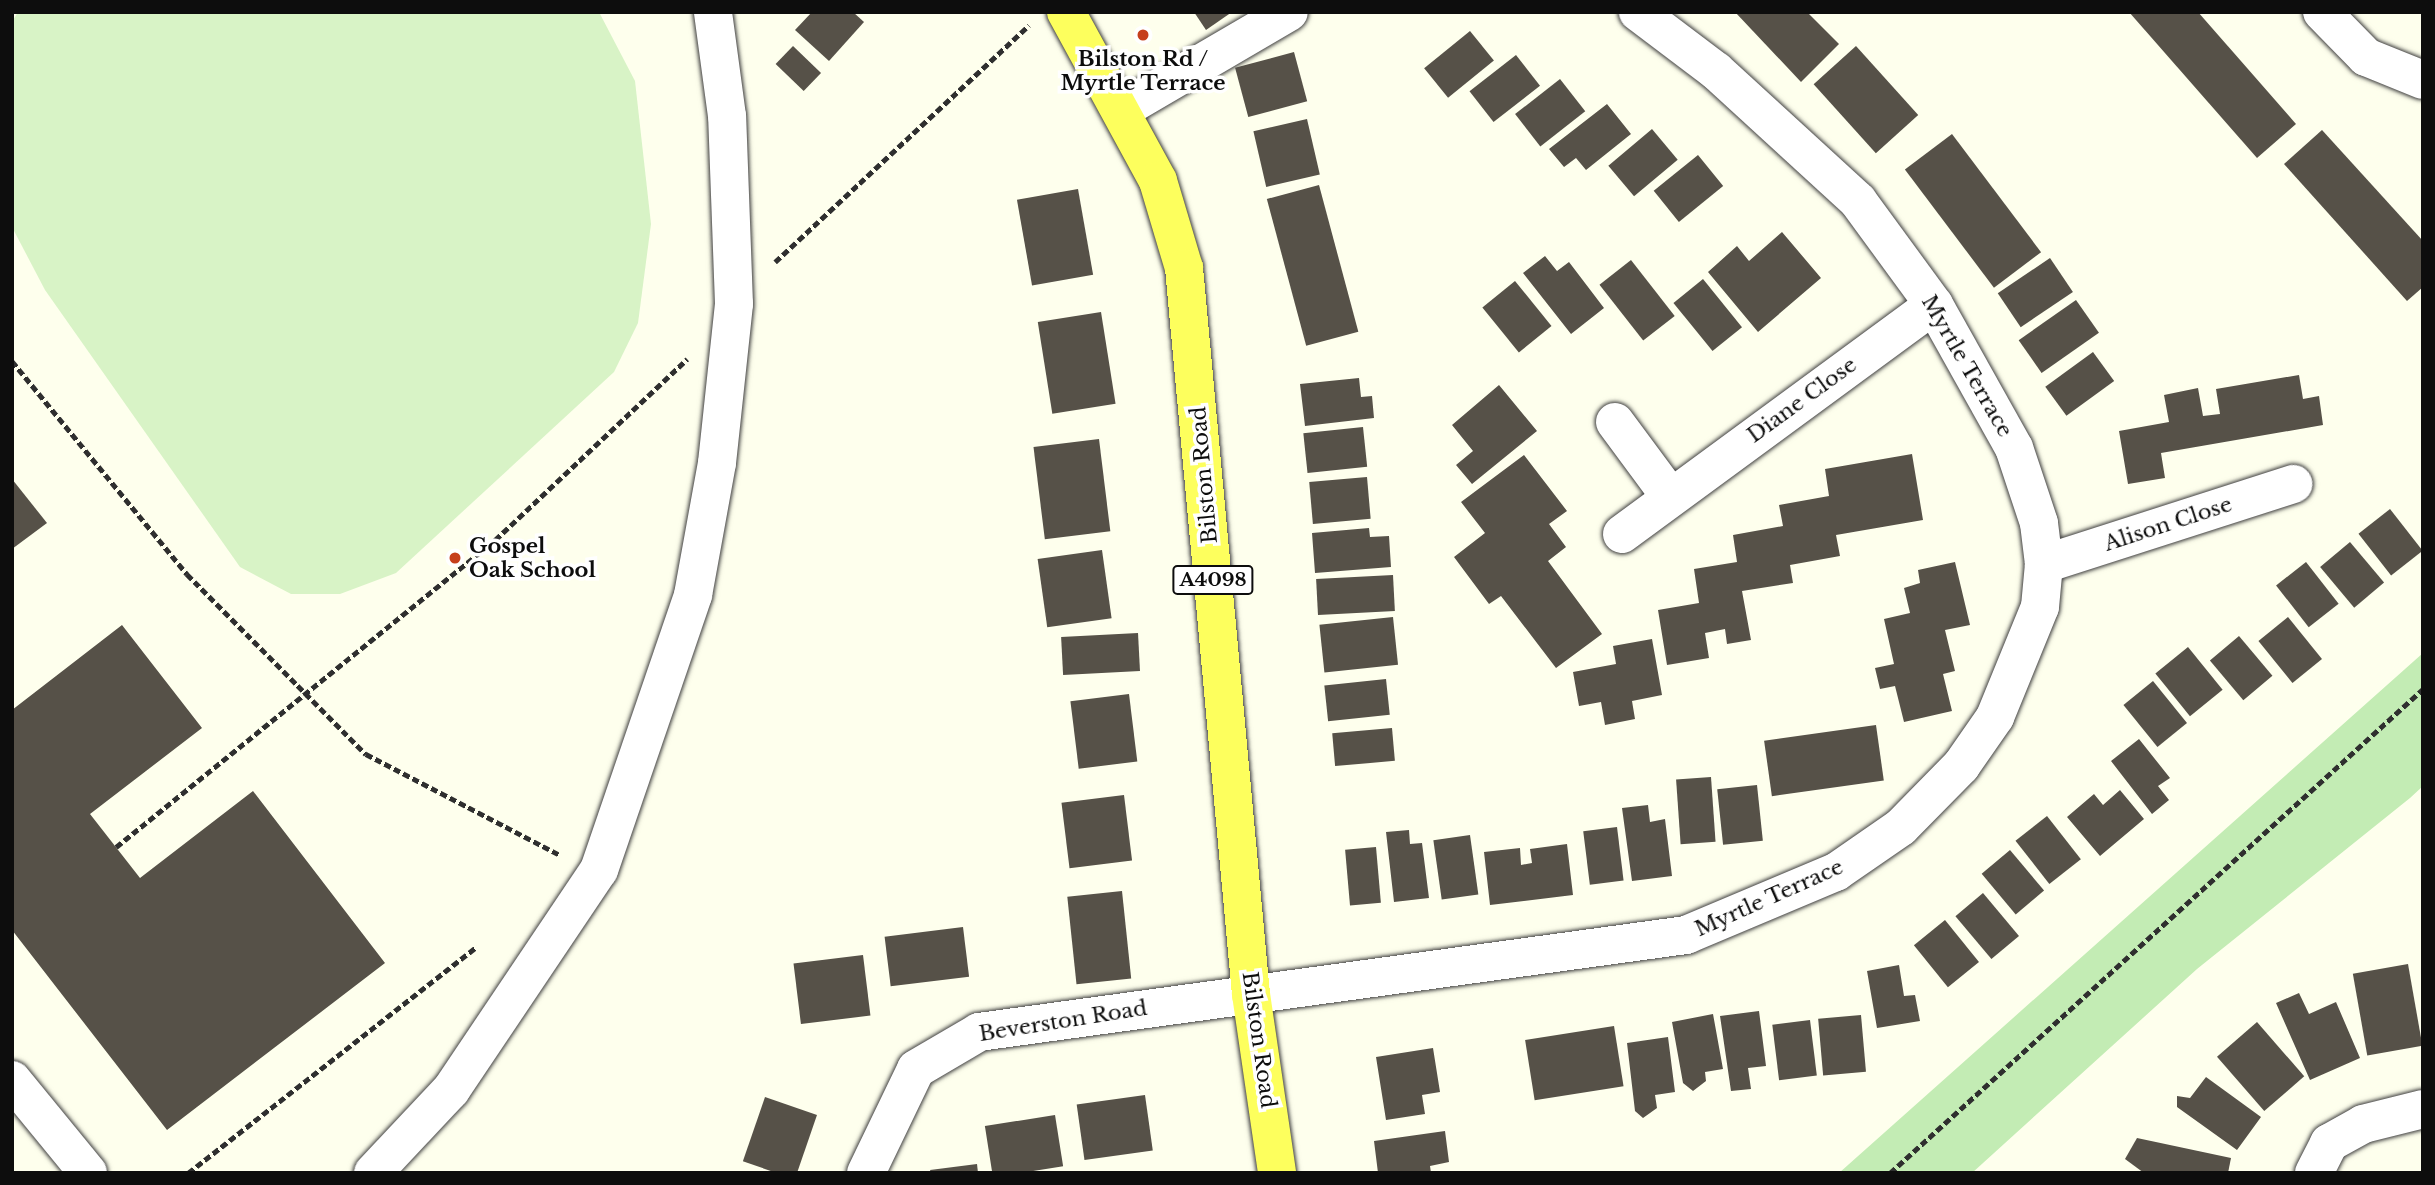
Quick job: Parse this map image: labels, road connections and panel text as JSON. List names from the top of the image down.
{
  "streets": {
    "main road": ["Bilston Road", "A4098"],
    "street": [
      "Myrtle Terrace",
      "Diane Close",
      "Alison Close",
      "Beverston Road"
    ]
  },
  "crossings": [
    ["Myrtle Terrace", "Diane Close"],
    ["Myrtle Terrace", "Bilston Road"],
    ["Myrtle Terrace", "Alison Close"],
    ["Myrtle Terrace", "Beverston Road"],
    ["Bilston Road", "Beverston Road"]
  ],
  "places": ["Bilston Rd / Myrtle Terrace", "Gospel Oak School"]
}
